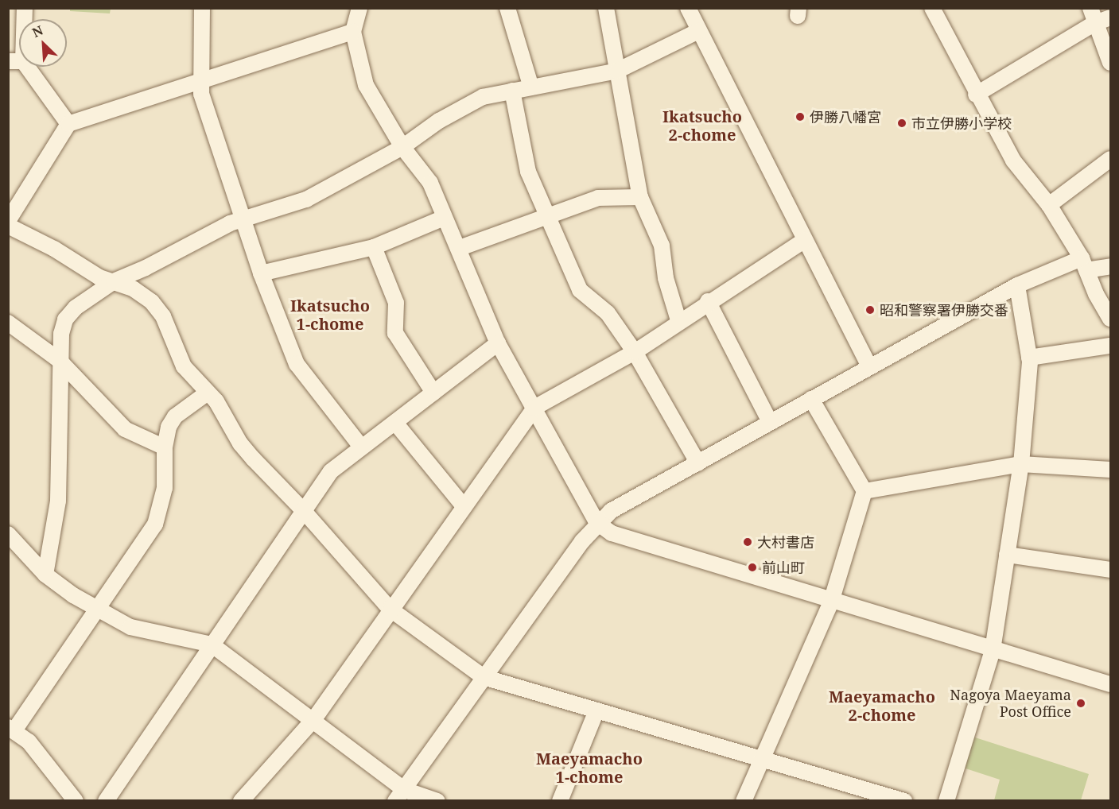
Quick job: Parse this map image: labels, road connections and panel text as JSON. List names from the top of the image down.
{
  "districts": [
    "Ikatsucho 2-chome",
    "Ikatsucho 1-chome",
    "Maeyamacho 2-chome",
    "Maeyamacho 1-chome"
  ],
  "places": [
    "伊勝八幡宮",
    "市立伊勝小学校",
    "昭和警察署伊勝交番",
    "大村書店",
    "前山町",
    "Nagoya Maeyama Post Office"
  ],
  "north": "top left"
}
